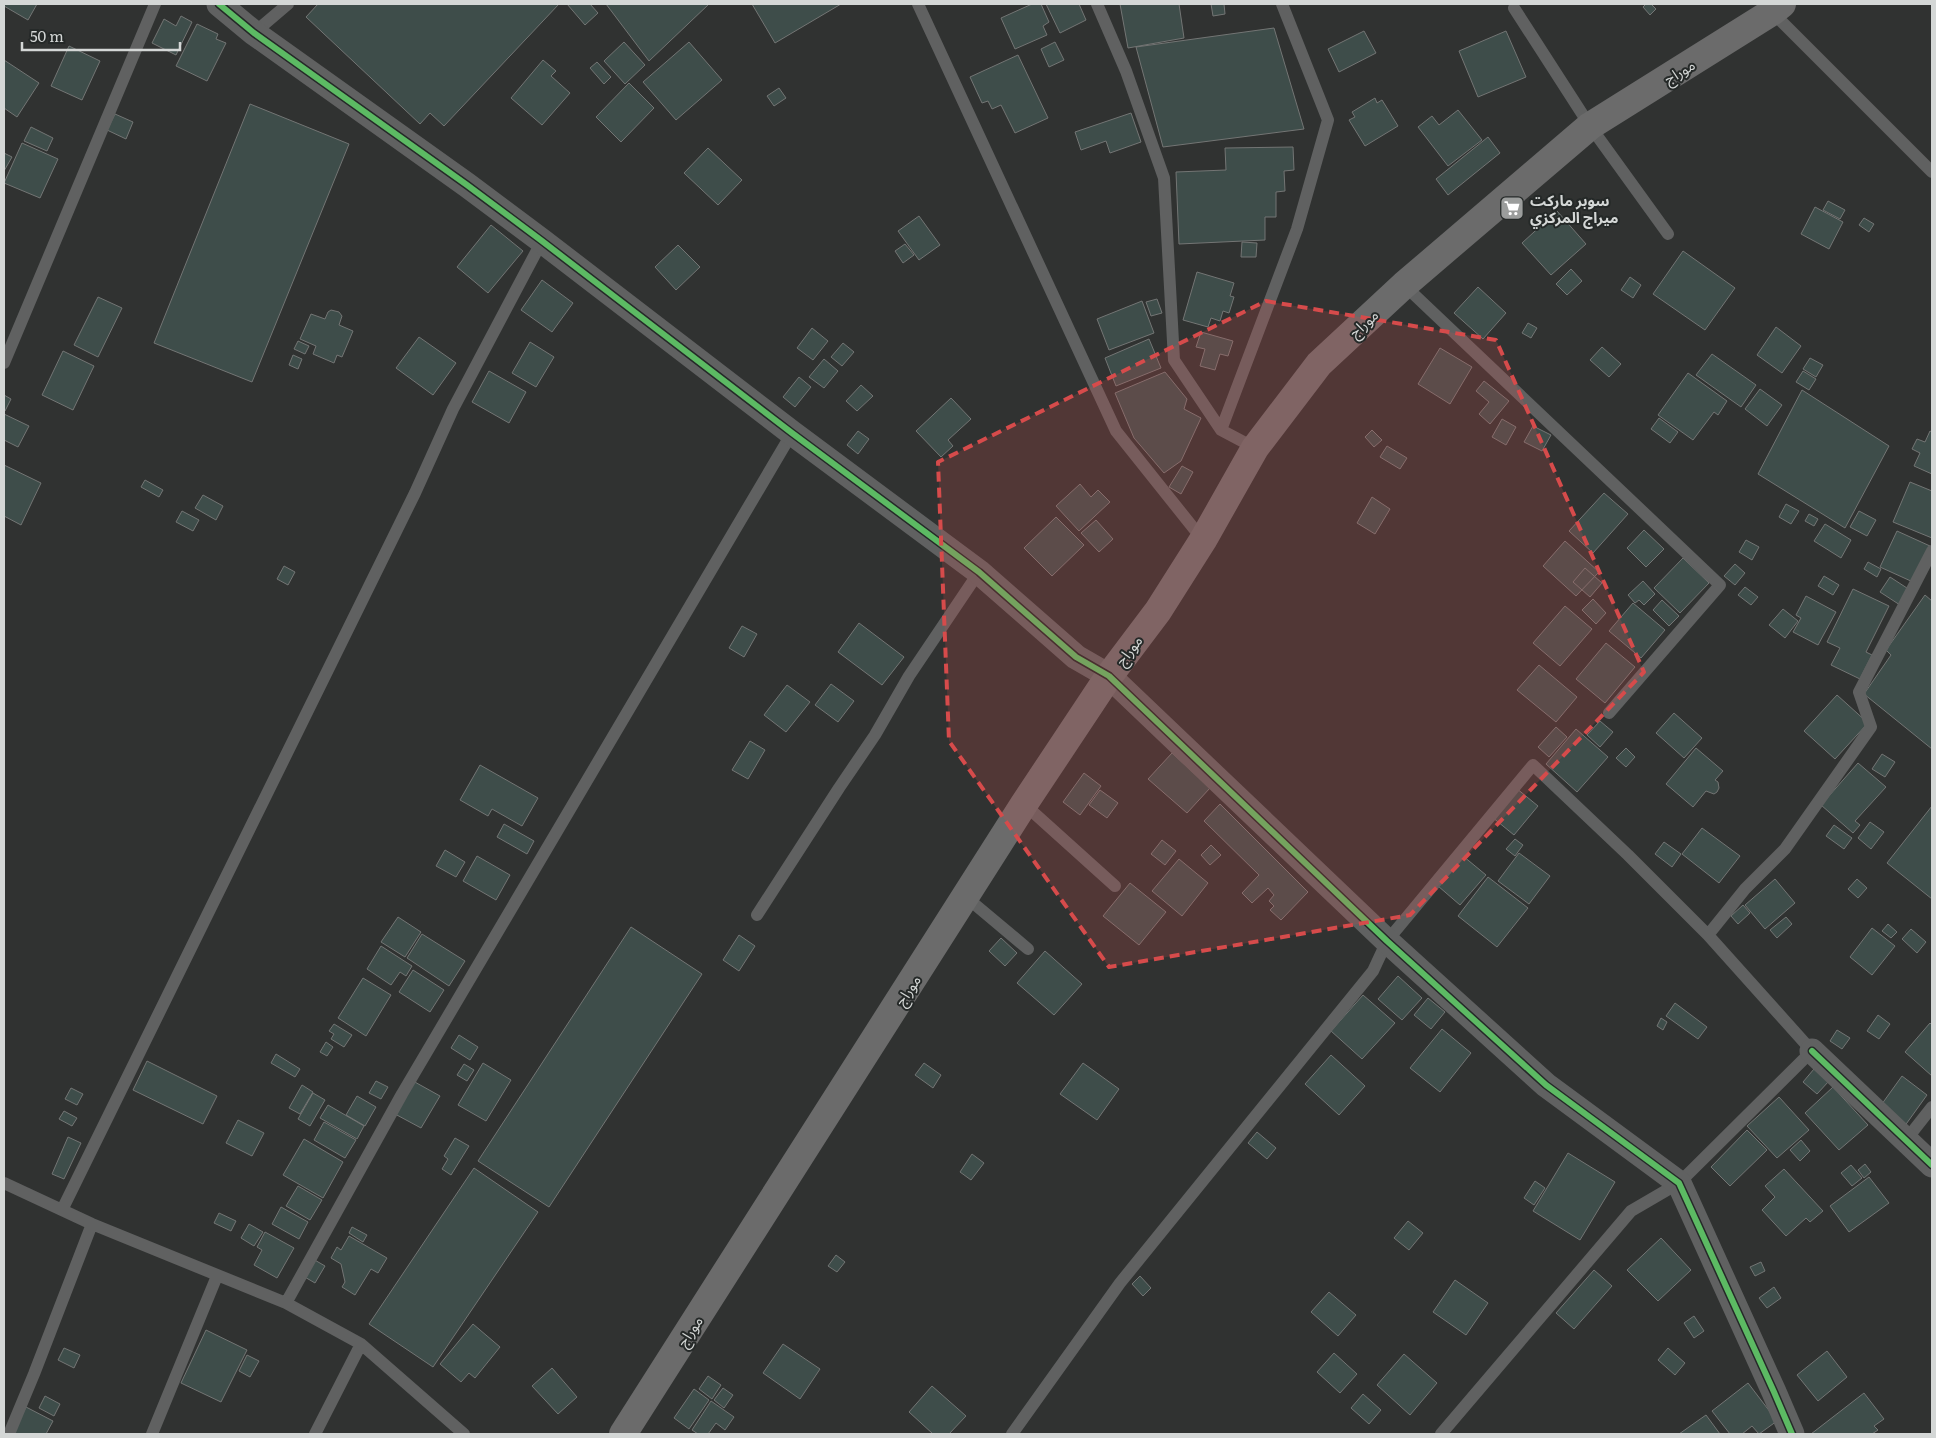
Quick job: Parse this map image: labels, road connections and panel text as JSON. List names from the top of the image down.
{
  "streets": {
    "main road": ["موراج"]
  },
  "places": {
    "supermarket": ["سوبر ماركت ميراج المركزي"]
  },
  "scale_bar": "50 m"
}
